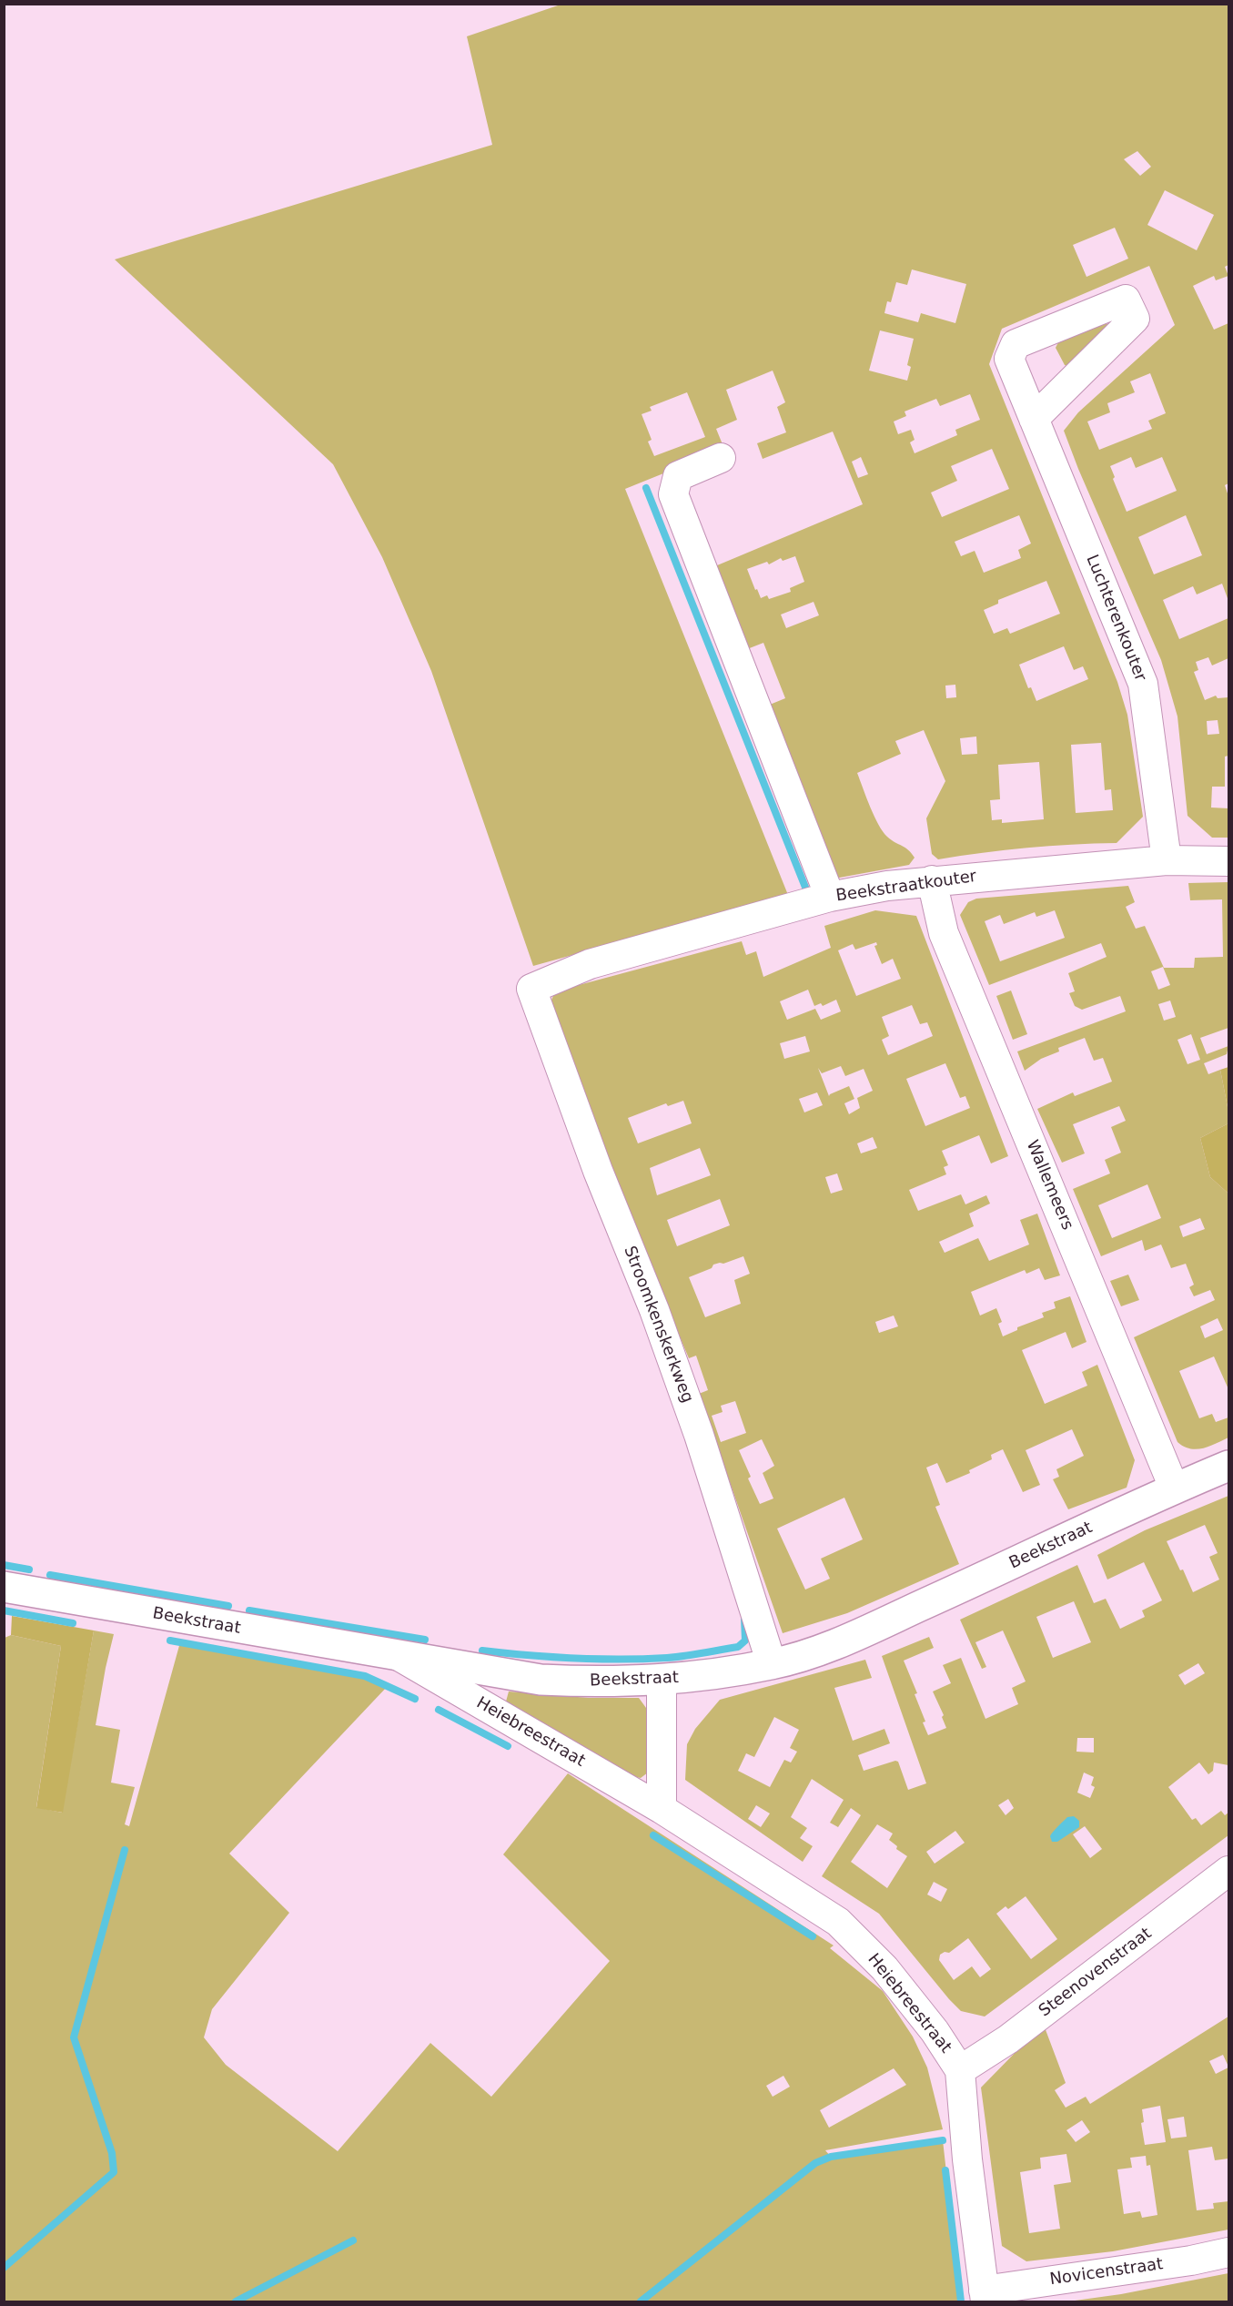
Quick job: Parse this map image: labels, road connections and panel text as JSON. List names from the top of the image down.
{
  "streets": {
    "street": [
      "Luchterenkouter",
      "Beekstraatkouter",
      "Wallemeers",
      "Stroomkenskerkweg",
      "Beekstraat",
      "Heiebreestraat",
      "Steenovenstraat",
      "Novicenstraat"
    ]
  },
  "crossings": [
    ["Luchterenkouter", "Beekstraatkouter"],
    ["Beekstraatkouter", "Wallemeers"],
    ["Beekstraatkouter", "Stroomkenskerkweg"],
    ["Wallemeers", "Beekstraat"],
    ["Stroomkenskerkweg", "Beekstraat"],
    ["Beekstraat", "Heiebreestraat"],
    ["Heiebreestraat", "Steenovenstraat"],
    ["Heiebreestraat", "Novicenstraat"]
  ]
}
